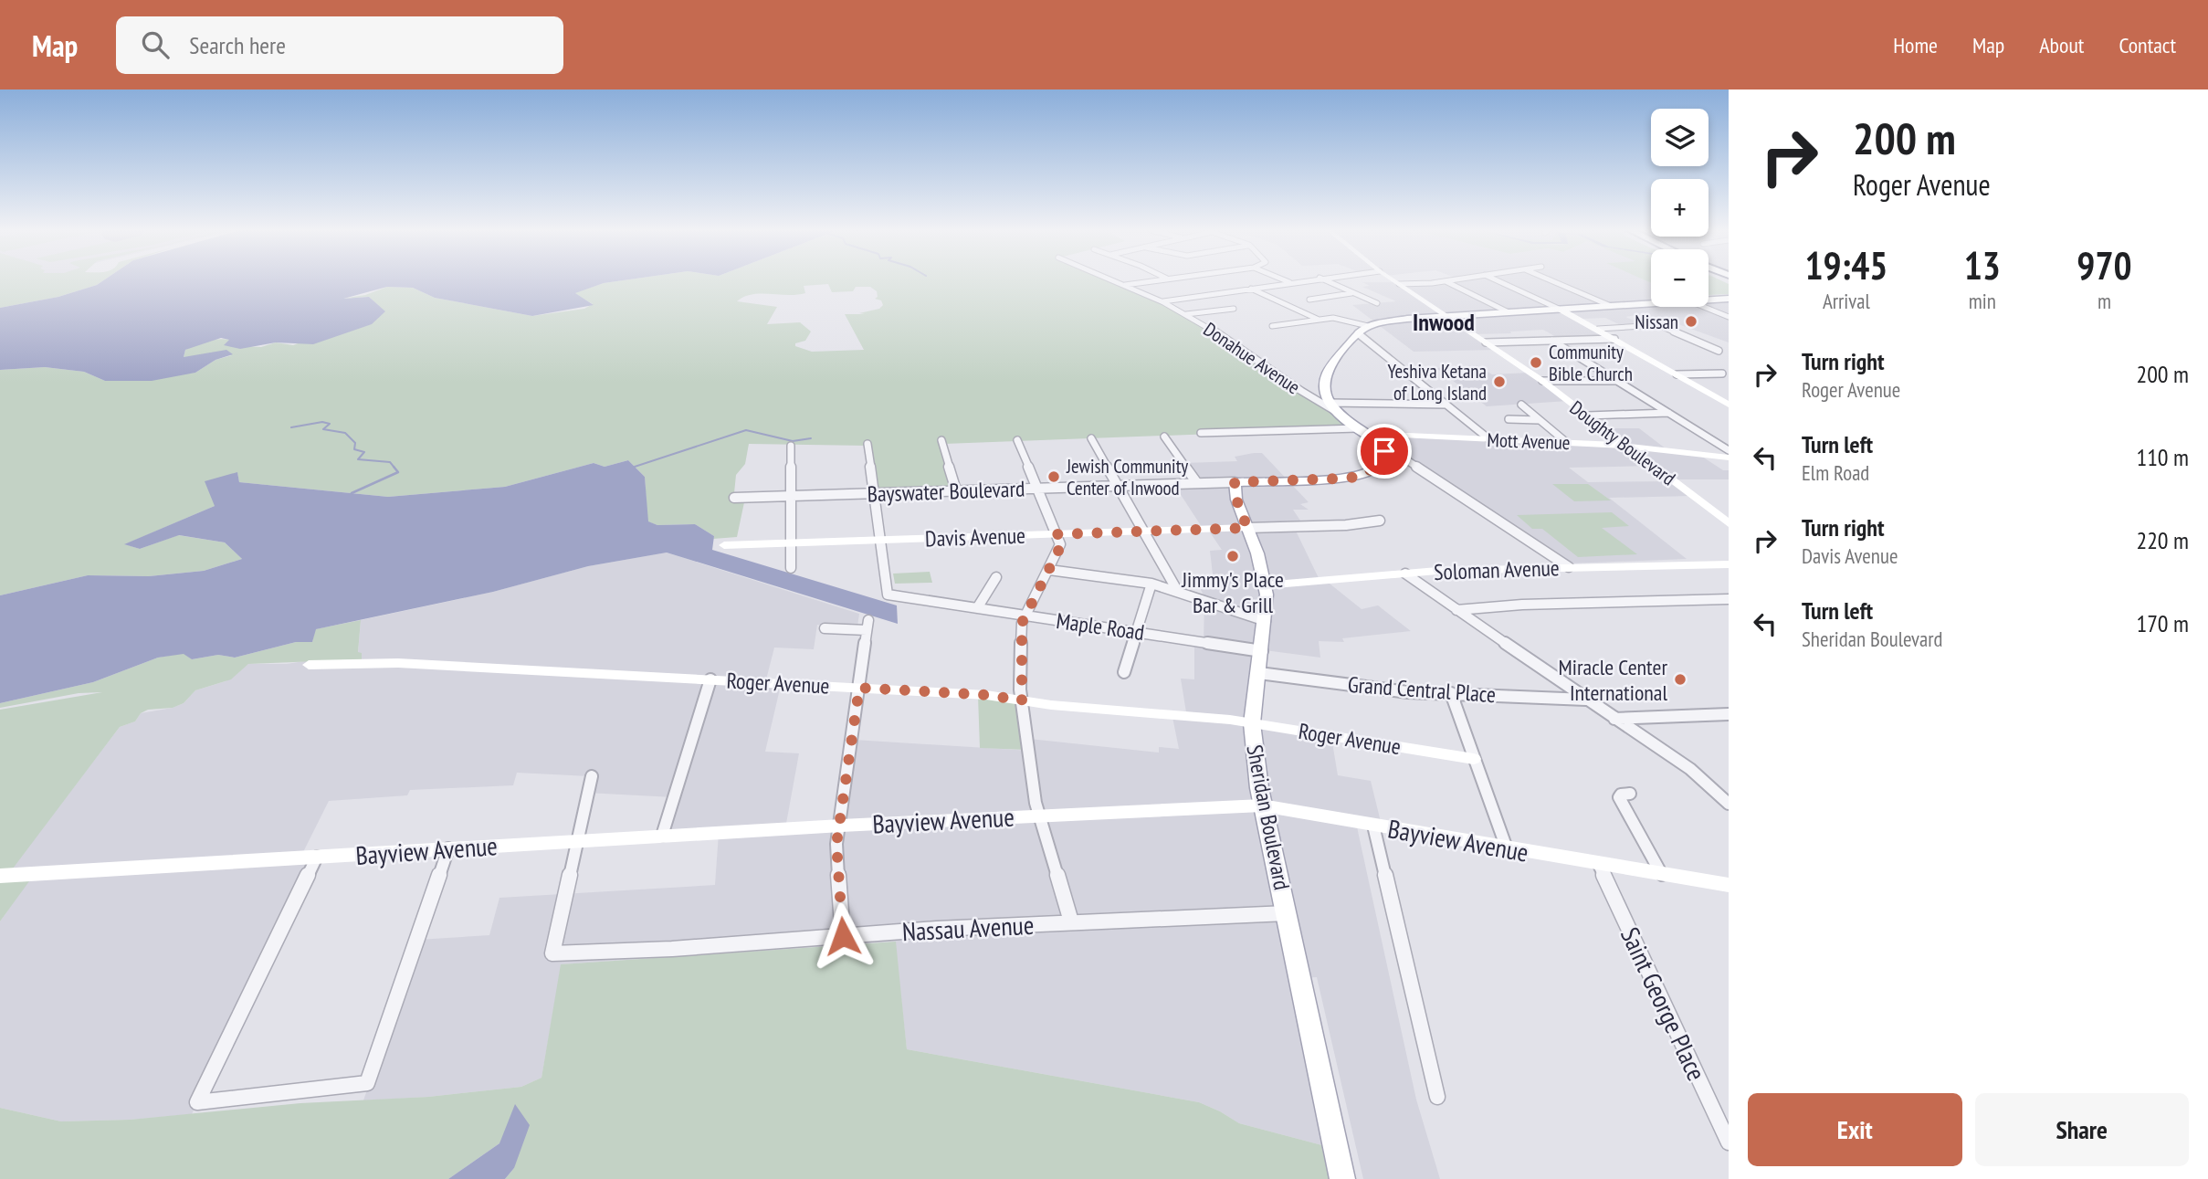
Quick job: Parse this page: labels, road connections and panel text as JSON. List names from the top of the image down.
{
  "streets": {
    "main road": ["Sheridan Boulevard"],
    "street": [
      "Donahue Avenue",
      "Mott Avenue",
      "Doughty Boulevard",
      "Bayswater Boulevard",
      "Davis Avenue",
      "Soloman Avenue",
      "Maple Road",
      "Roger Avenue",
      "Grand Central Place",
      "Bayview Avenue",
      "Nassau Avenue",
      "Saint George Place"
    ]
  },
  "crossings": [
    ["Mott Avenue", "Doughty Boulevard"],
    ["Bayswater Boulevard", "Sheridan Boulevard"],
    ["Davis Avenue", "Maple Road"],
    ["Davis Avenue", "Sheridan Boulevard"],
    ["Soloman Avenue", "Sheridan Boulevard"],
    ["Maple Road", "Sheridan Boulevard"],
    ["Roger Avenue", "Sheridan Boulevard"],
    ["Grand Central Place", "Sheridan Boulevard"],
    ["Sheridan Boulevard", "Bayview Avenue"],
    ["Sheridan Boulevard", "Nassau Avenue"],
    ["Bayview Avenue", "Nassau Avenue"],
    ["Bayview Avenue", "Saint George Place"]
  ],
  "districts": ["Inwood"],
  "places": [
    "Nissan",
    "Community Bible Church",
    "Yeshiva Ketana of Long Island",
    "Jewish Community Center of Inwood",
    "Jimmy's Place Bar & Grill",
    "Miracle Center International"
  ],
  "page": {
    "header": "Map",
    "search": "Search here",
    "nav": [
      "Home",
      "Map",
      "About",
      "Contact"
    ],
    "turn": ["200 m", "Roger Avenue"],
    "map_buttons": ["+", "−"],
    "eta": [
      "19:45",
      "Arrival",
      "13",
      "min",
      "970",
      "m"
    ],
    "list": [
      {
        "name": "Turn right",
        "note": "Roger Avenue",
        "value": "200 m"
      },
      {
        "name": "Turn left",
        "note": "Elm Road",
        "value": "110 m"
      },
      {
        "name": "Turn right",
        "note": "Davis Avenue",
        "value": "220 m"
      },
      {
        "name": "Turn left",
        "note": "Sheridan Boulevard",
        "value": "170 m"
      }
    ],
    "buttons": ["Exit", "Share"]
  }
}
